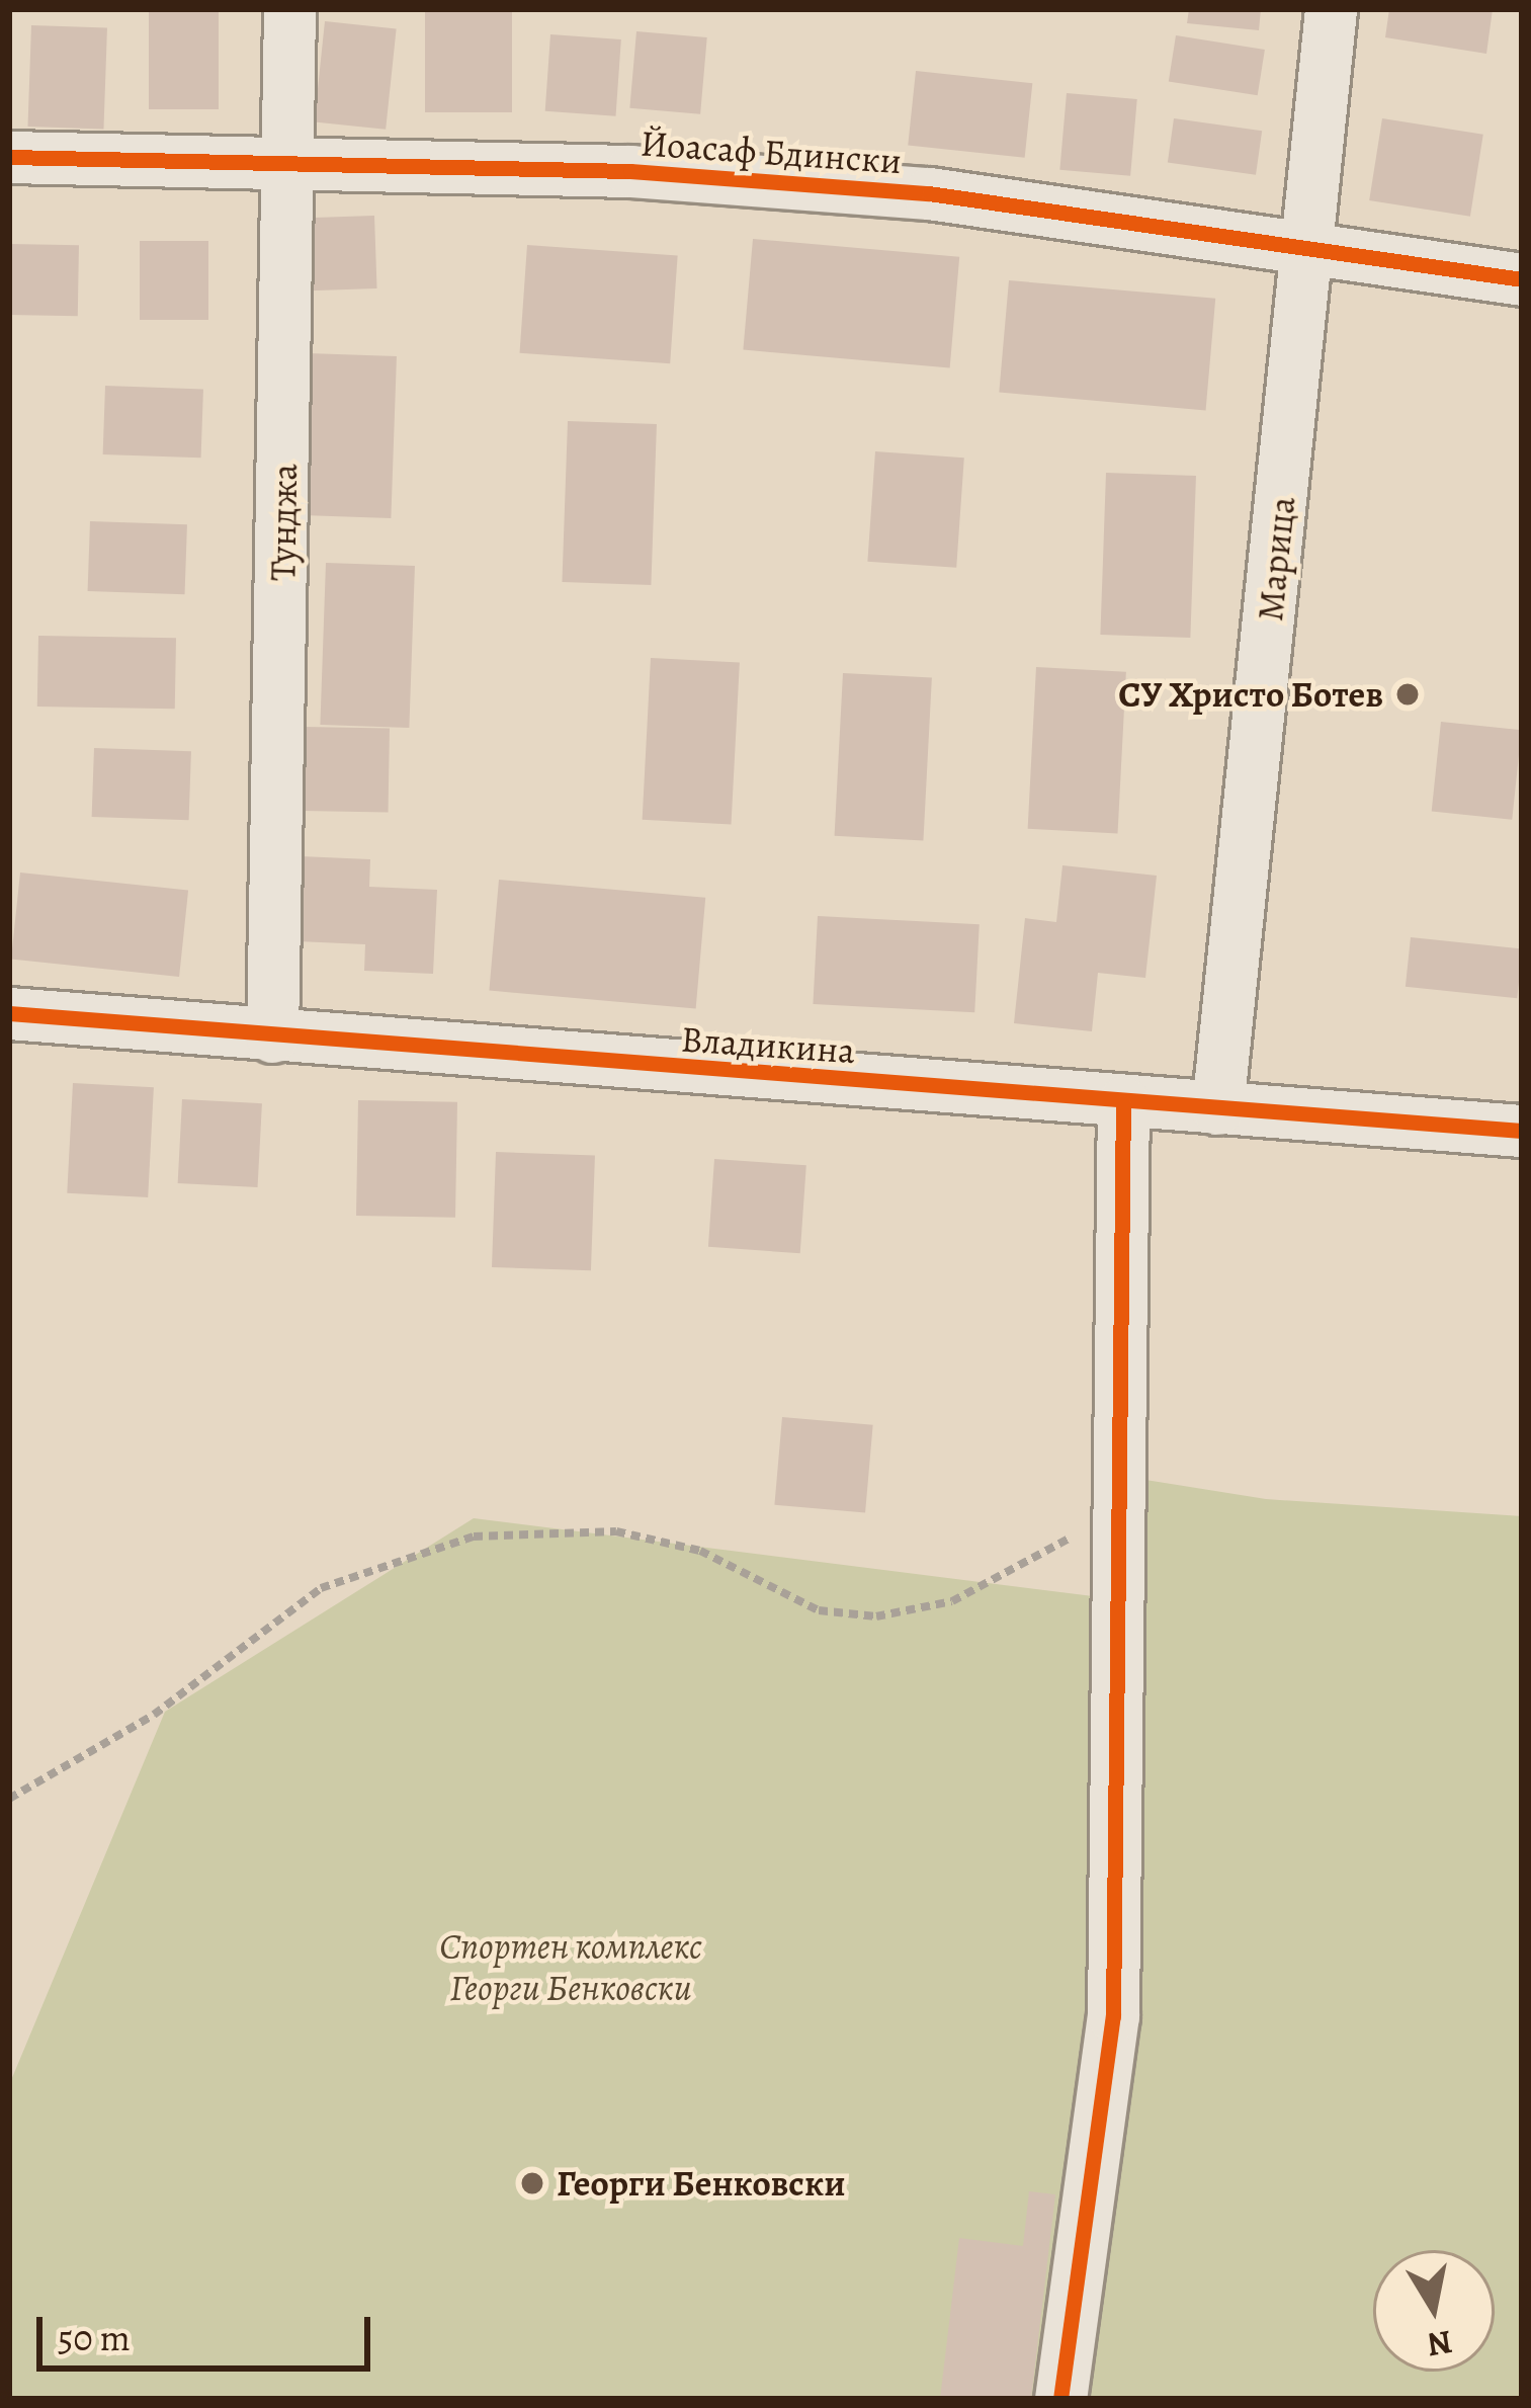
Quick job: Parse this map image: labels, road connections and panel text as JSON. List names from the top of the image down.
{
  "streets": {
    "street": [
      "Йоасаф Бдински",
      "Тунджа",
      "Марица",
      "Владикина"
    ]
  },
  "crossings": [
    ["Йоасаф Бдински", "Тунджа"],
    ["Йоасаф Бдински", "Марица"],
    ["Тунджа", "Владикина"],
    ["Марица", "Владикина"]
  ],
  "parks": ["Спортен комплекс Георги Бенковски"],
  "places": ["СУ Христо Ботев", "Георги Бенковски"],
  "scale_bar": "50 m",
  "north": "bottom"
}
